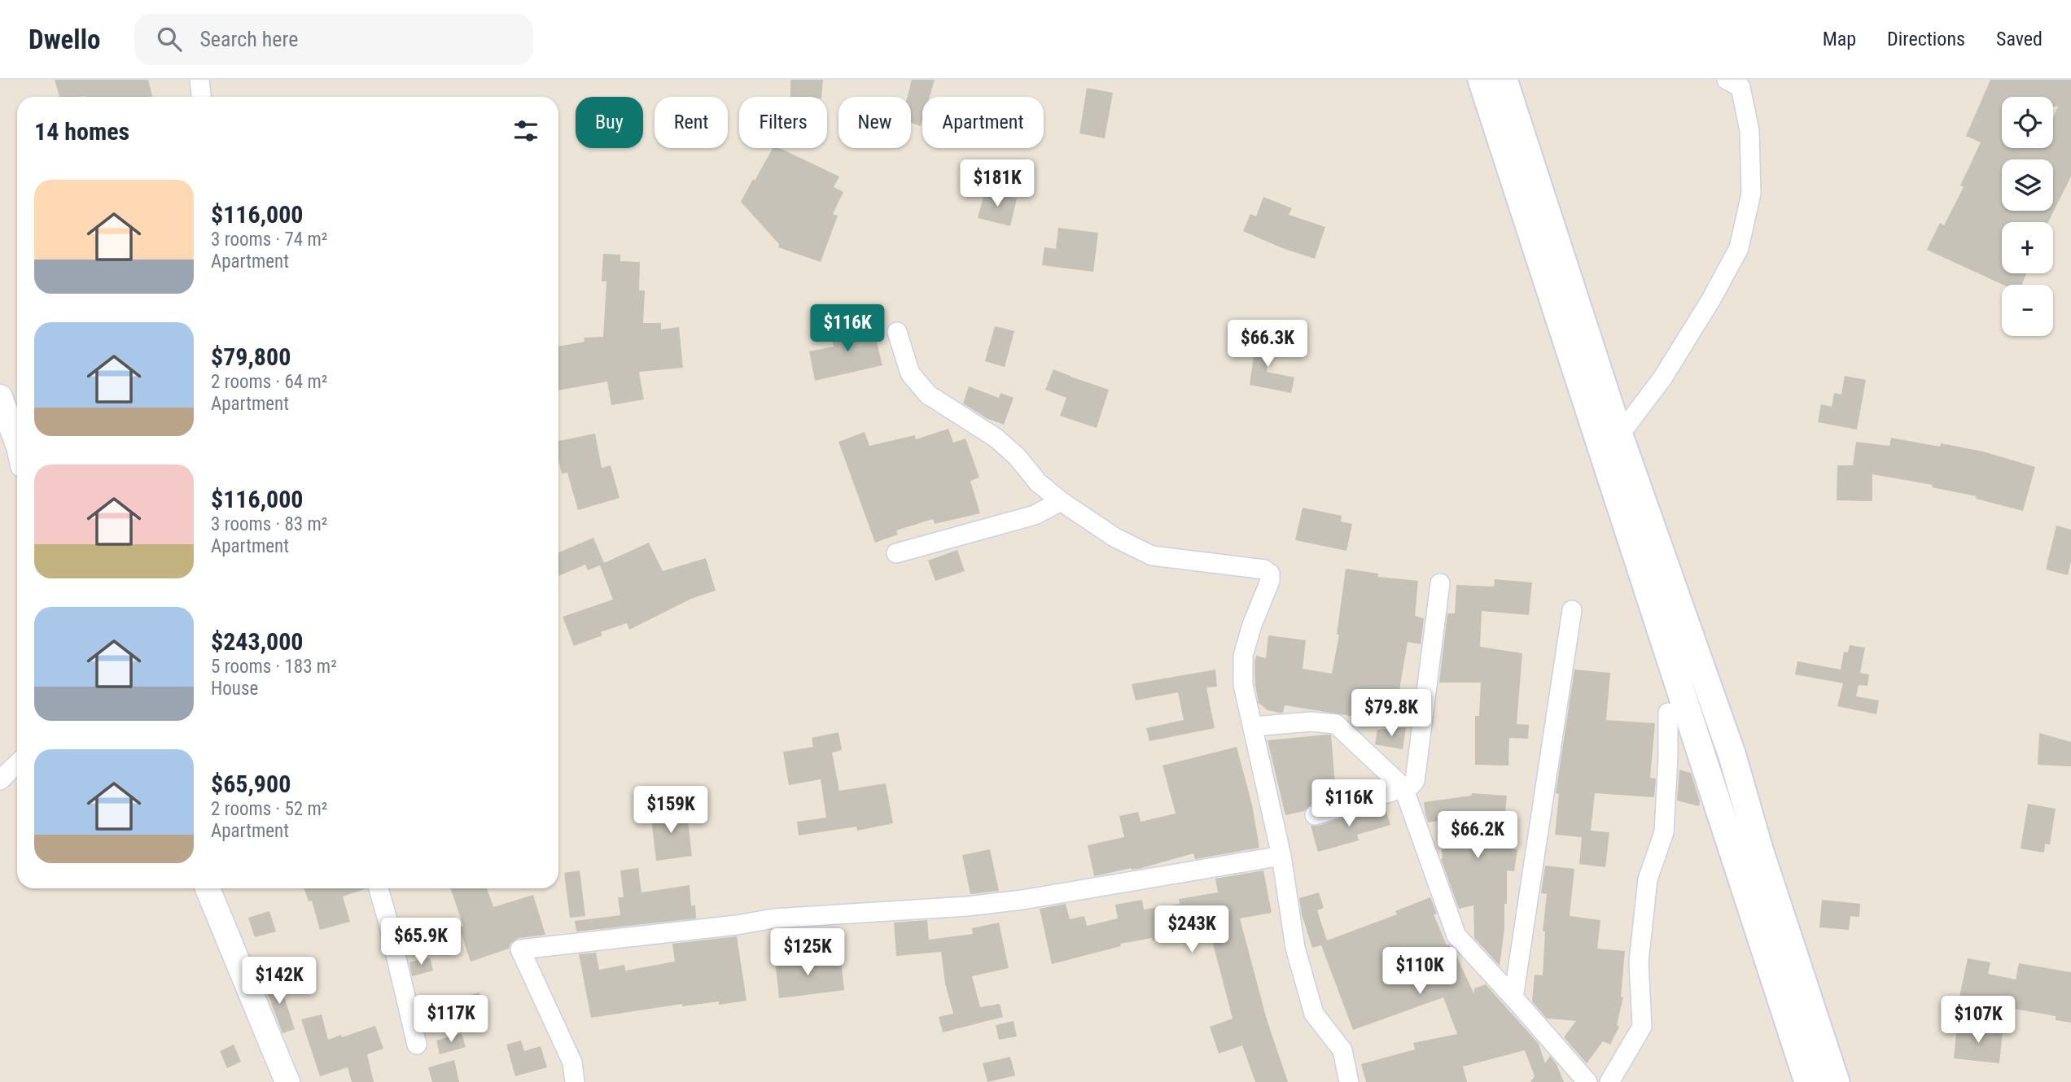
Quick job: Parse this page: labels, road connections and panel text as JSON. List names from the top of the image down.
{
  "page": {
    "header": "Dwello",
    "search": "Search here",
    "nav": ["Map", "Directions", "Saved"],
    "map_buttons": ["+", "−"],
    "chip": [
      "Buy",
      "Rent",
      "Filters",
      "New",
      "Apartment"
    ],
    "heading": "14 homes",
    "price": [
      "$181K",
      "$116K",
      "$66.3K",
      "$79.8K",
      "$116K",
      "$159K",
      "$66.2K",
      "$243K",
      "$65.9K",
      "$125K",
      "$110K",
      "$142K",
      "$117K",
      "$107K"
    ],
    "list": [
      {
        "name": "$116,000",
        "note": "3 rooms · 74 m² · Apartment"
      },
      {
        "name": "$79,800",
        "note": "2 rooms · 64 m² · Apartment"
      },
      {
        "name": "$116,000",
        "note": "3 rooms · 83 m² · Apartment"
      },
      {
        "name": "$243,000",
        "note": "5 rooms · 183 m² · House"
      },
      {
        "name": "$65,900",
        "note": "2 rooms · 52 m² · Apartment"
      }
    ]
  }
}
